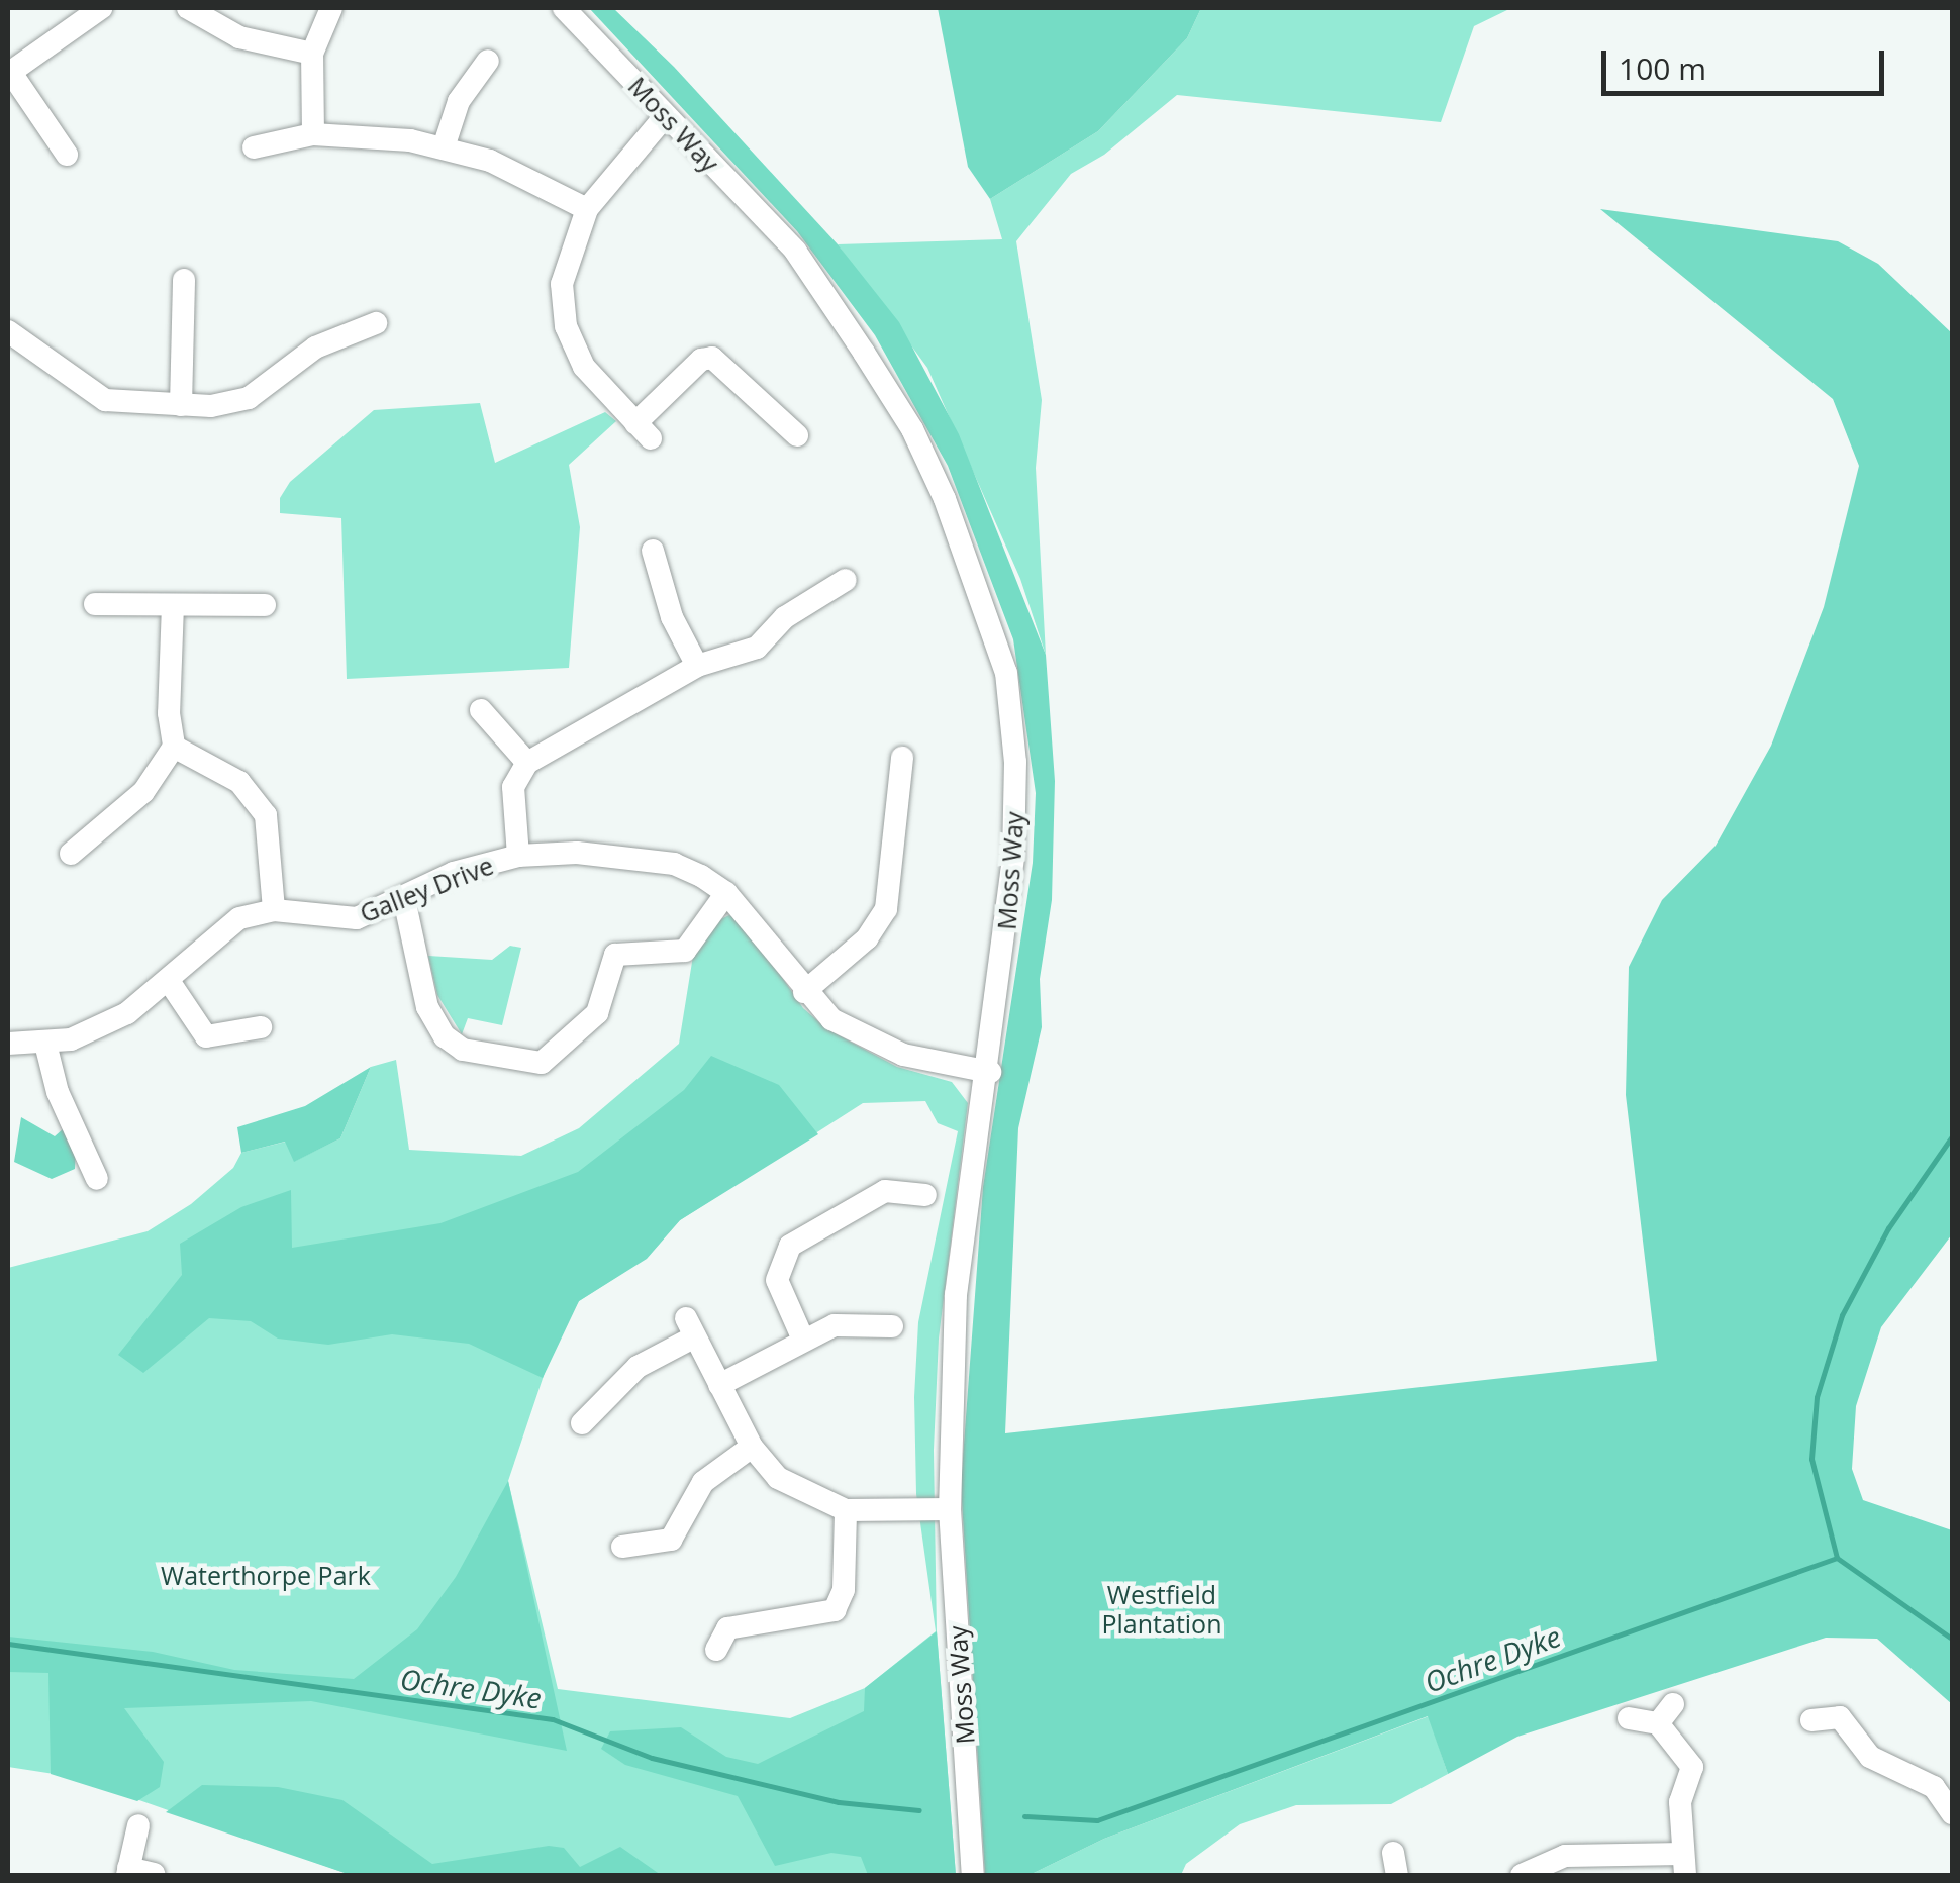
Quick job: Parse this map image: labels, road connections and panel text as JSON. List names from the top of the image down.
{
  "streets": {
    "street": ["Moss Way", "Galley Drive"]
  },
  "crossings": [
    ["Moss Way", "Galley Drive"]
  ],
  "water": ["Ochre Dyke"],
  "parks": ["Waterthorpe Park", "Westfield Plantation"],
  "scale_bar": "100 m"
}
